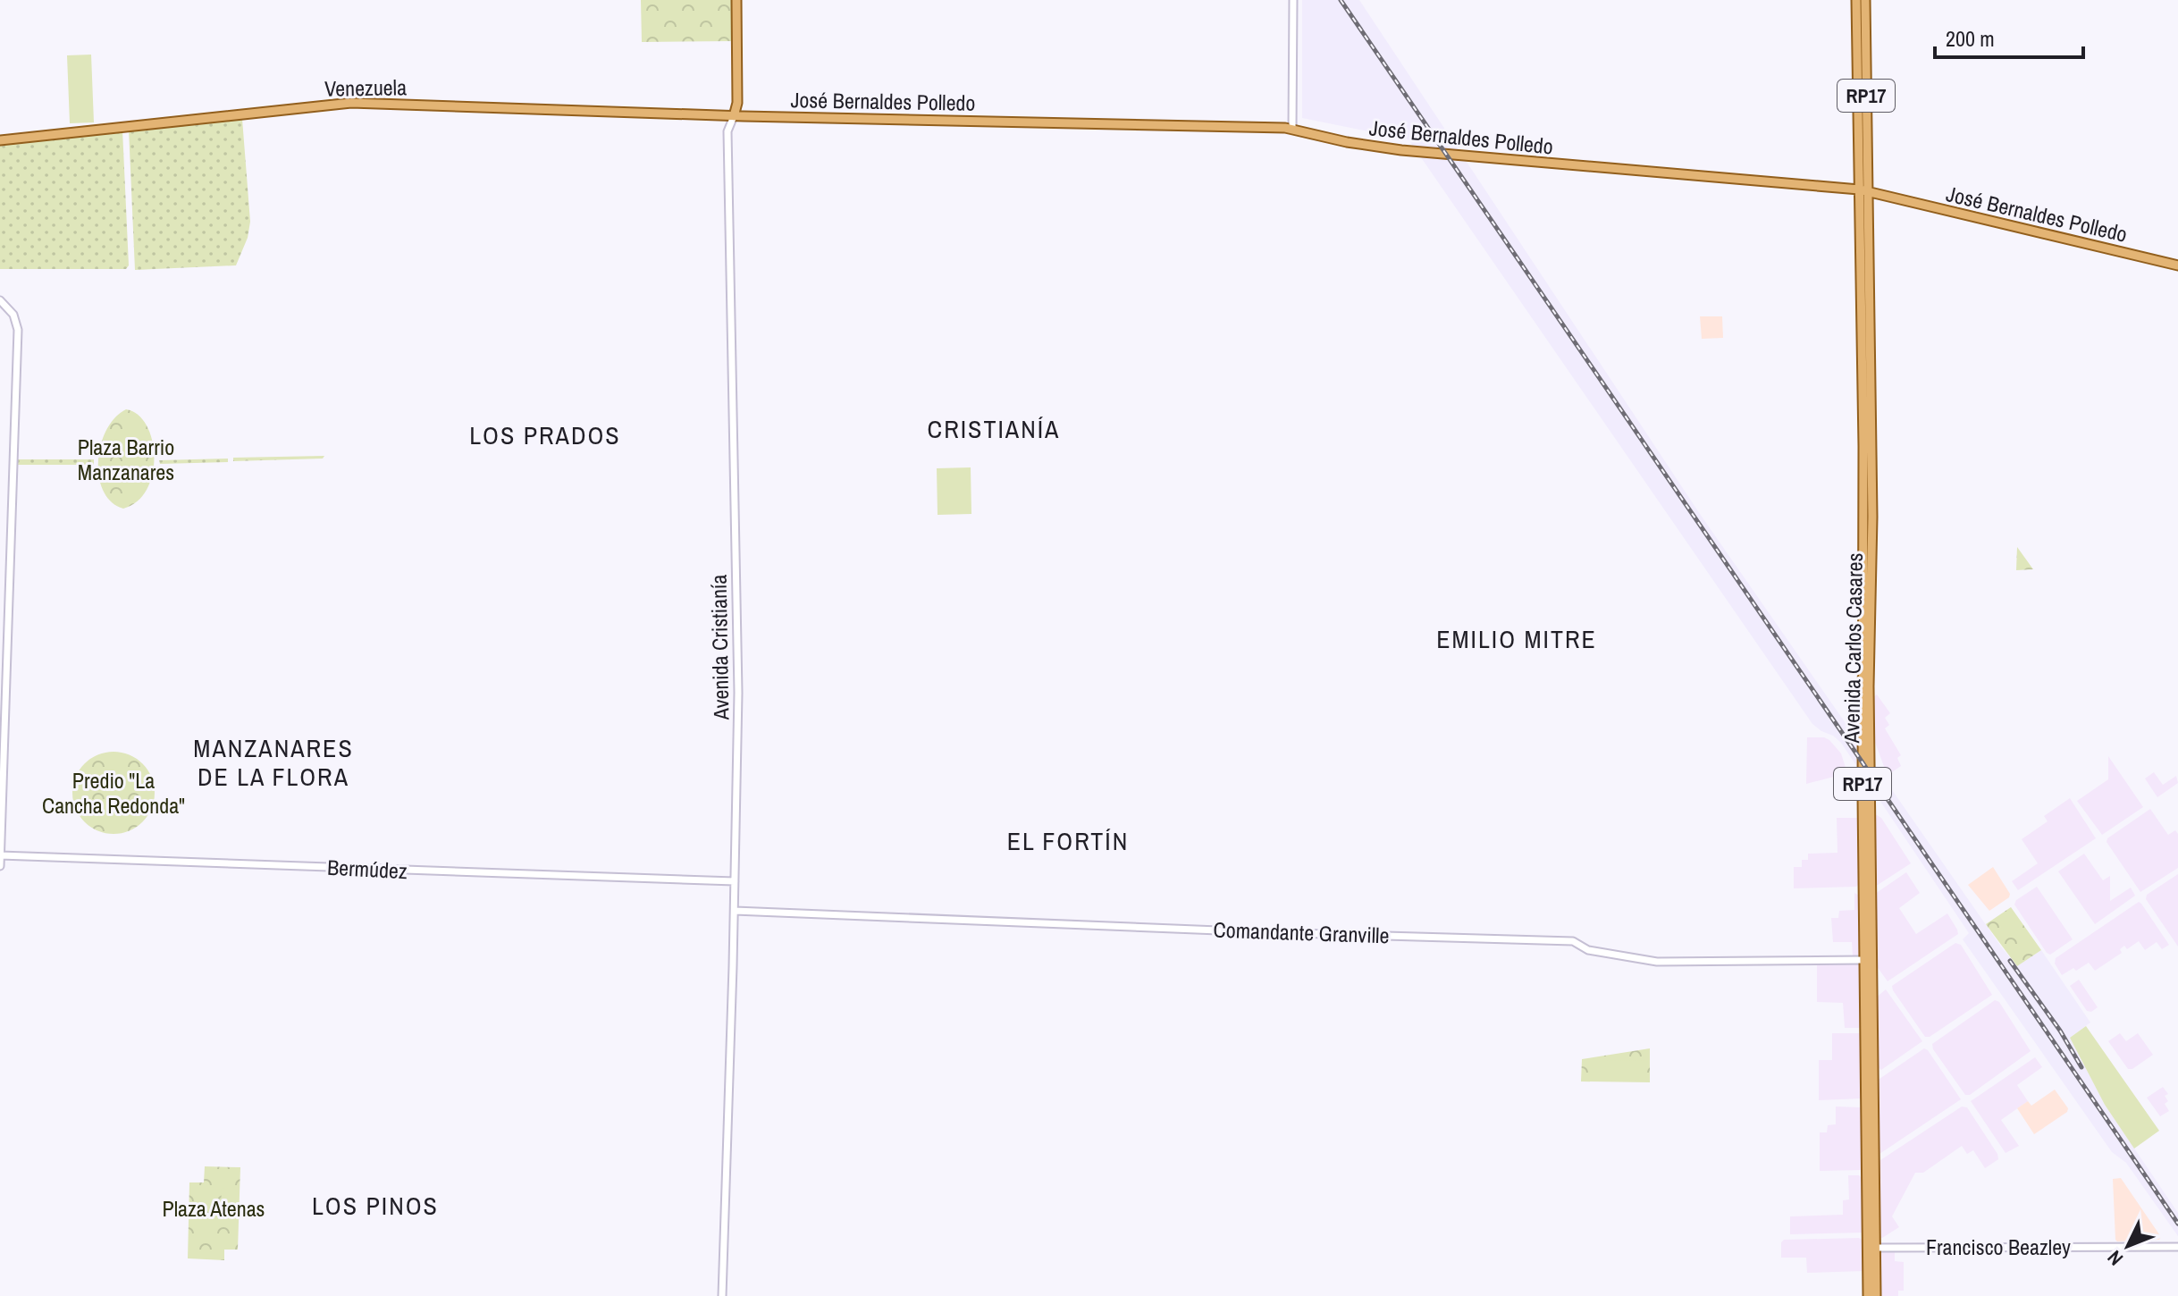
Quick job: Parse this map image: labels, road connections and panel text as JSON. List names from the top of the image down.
{
  "streets": {
    "main road": [
      "Venezuela",
      "RP17",
      "José Bernaldes Polledo",
      "Avenida Cristianía",
      "Avenida Carlos Casares"
    ],
    "street": ["Bermúdez", "Comandante Granville", "Francisco Beazley"]
  },
  "crossings": [
    ["Venezuela", "José Bernaldes Polledo"],
    ["Venezuela", "Avenida Cristianía"],
    ["José Bernaldes Polledo", "Avenida Cristianía"],
    ["José Bernaldes Polledo", "Avenida Carlos Casares"],
    ["Avenida Cristianía", "Bermúdez"],
    ["Avenida Cristianía", "Comandante Granville"],
    ["Avenida Carlos Casares", "Comandante Granville"],
    ["Avenida Carlos Casares", "Francisco Beazley"]
  ],
  "districts": [
    "CRISTIANÍA",
    "LOS PRADOS",
    "EMILIO MITRE",
    "MANZANARES DE LA FLORA",
    "EL FORTÍN",
    "LOS PINOS"
  ],
  "parks": ["Plaza Barrio Manzanares", "Predio \"La Cancha Redonda\"", "Plaza Atenas"],
  "scale_bar": "200 m",
  "north": "bottom left"
}
